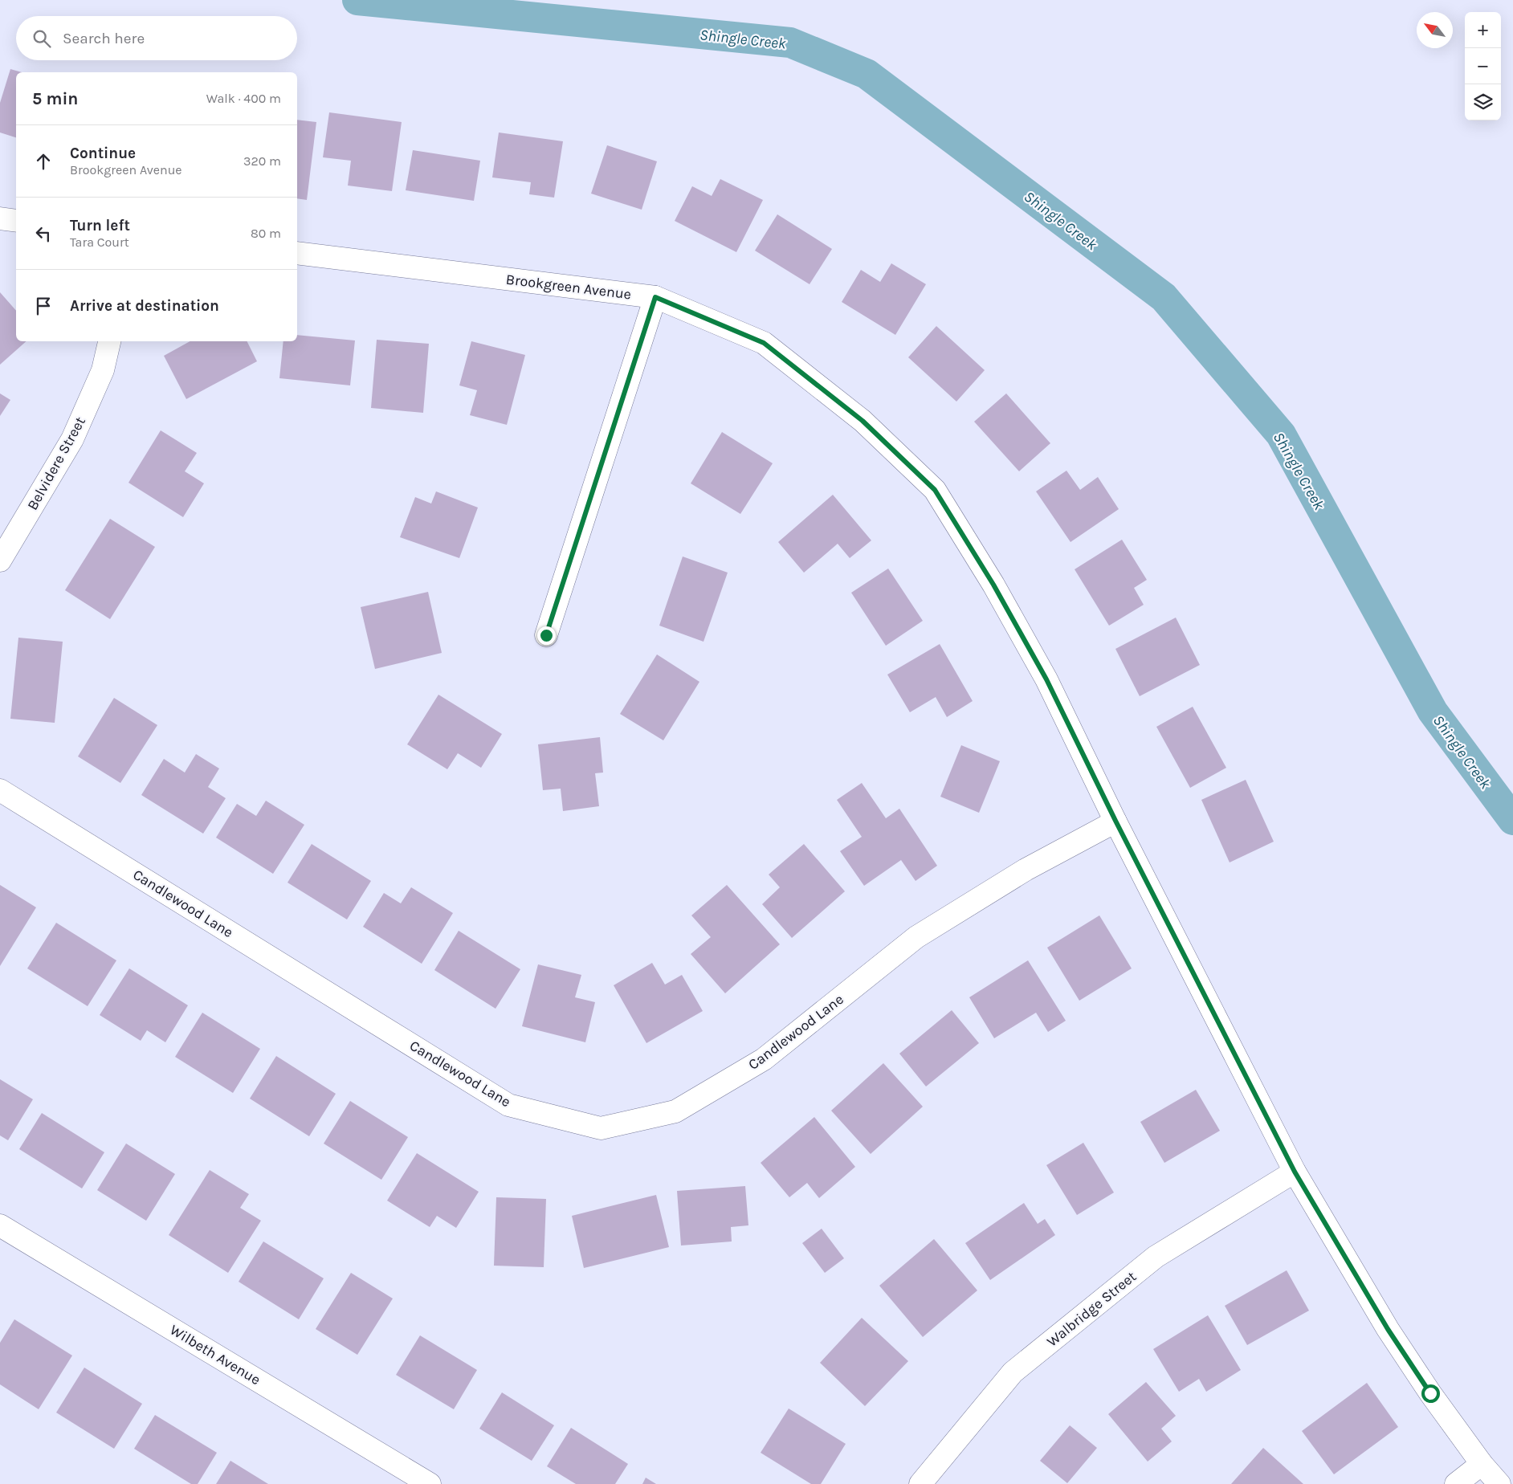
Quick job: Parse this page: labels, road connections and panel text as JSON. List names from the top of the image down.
{
  "streets": {
    "street": [
      "Brookgreen Avenue",
      "Belvidere Street",
      "Candlewood Lane",
      "Walbridge Street",
      "Wilbeth Avenue"
    ]
  },
  "crossings": [
    ["Brookgreen Avenue", "Candlewood Lane"],
    ["Brookgreen Avenue", "Walbridge Street"]
  ],
  "water": ["Shingle Creek"],
  "north": "top left",
  "page": {
    "map_buttons": ["+", "−"],
    "search": "Search here",
    "heading": ["5 min", "Walk · 400 m"],
    "list": [
      ["Continue", "Brookgreen Avenue", "320 m"],
      ["Turn left", "Tara Court", "80 m"],
      "Arrive at destination"
    ]
  }
}
